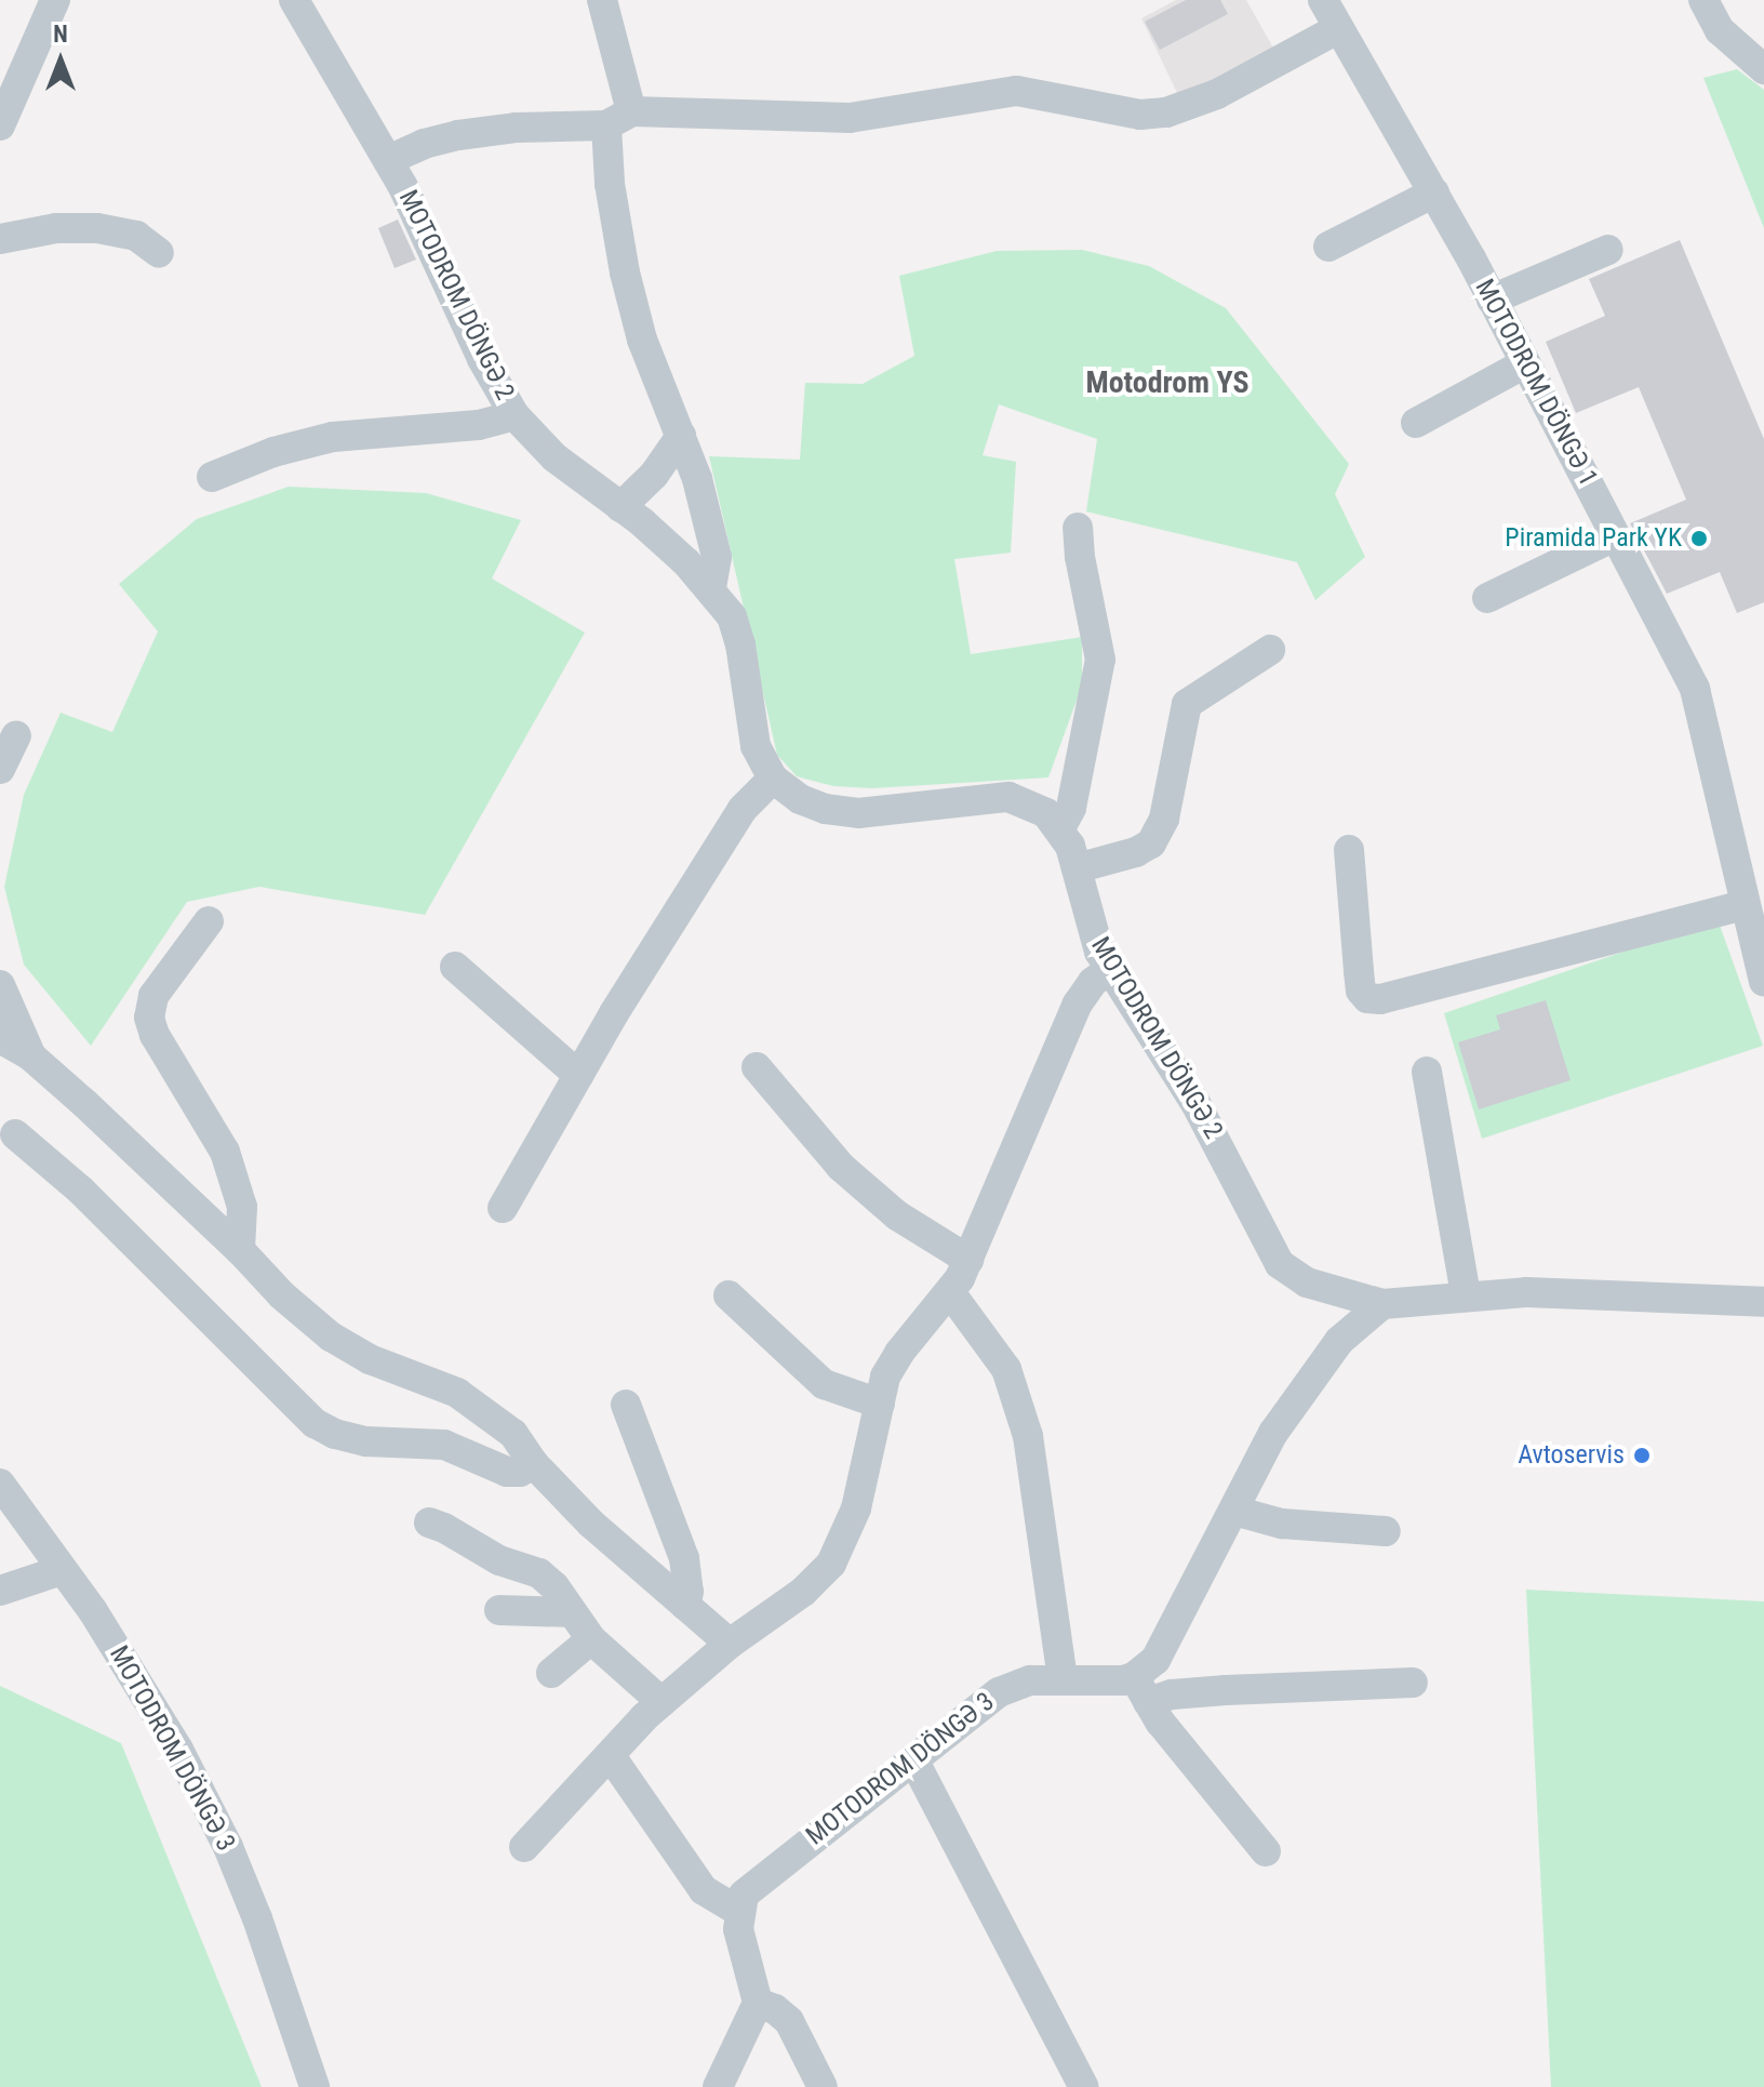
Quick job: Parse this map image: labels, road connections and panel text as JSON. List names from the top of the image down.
{
  "streets": {
    "street": ["MOTODROM DÖNGƏ 2", "MOTODROM DÖNGƏ 1", "MOTODROM DÖNGƏ 3"]
  },
  "districts": ["Motodrom YS"],
  "places": ["Piramida Park YK", "Avtoservis"],
  "north": "top"
}
